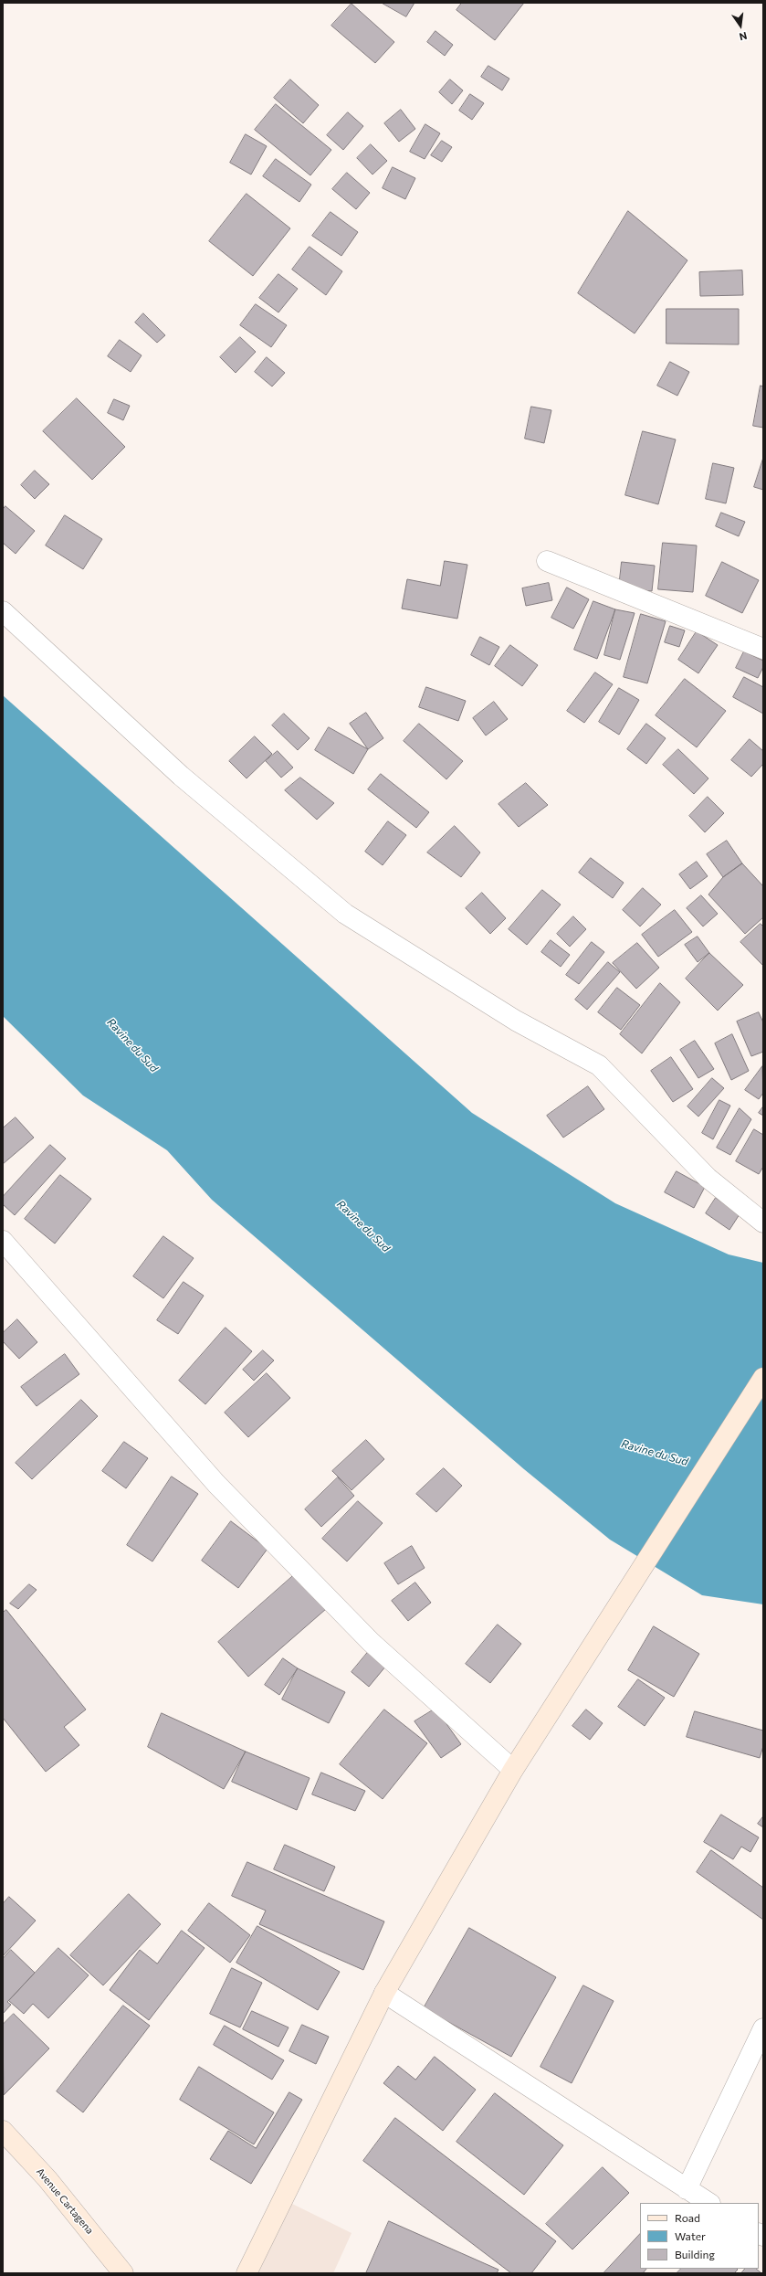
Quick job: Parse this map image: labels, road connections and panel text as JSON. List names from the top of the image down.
{
  "streets": {
    "main road": ["Avenue Cartagena"]
  },
  "water": ["Ravine du Sud"],
  "legend": ["Road", "Water", "Building"],
  "north": "bottom"
}
